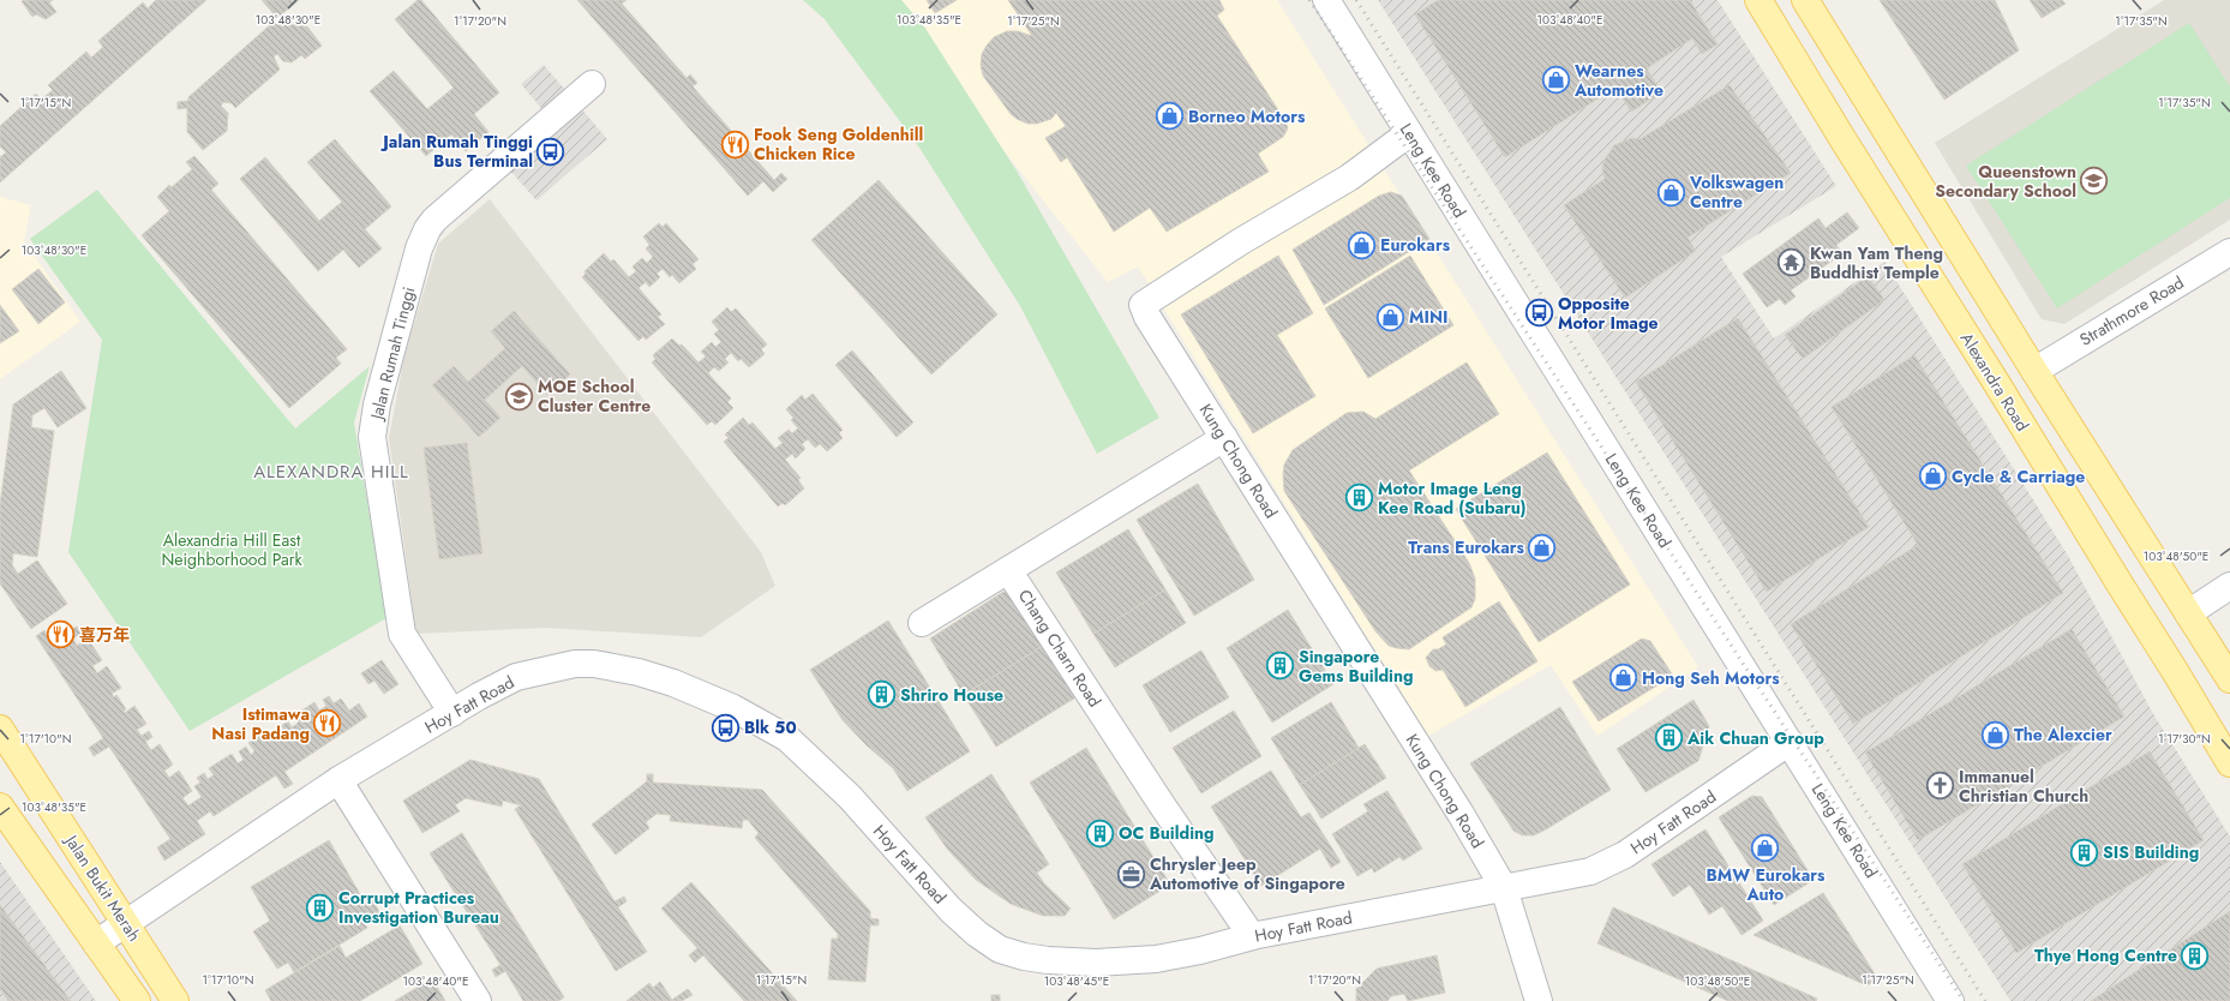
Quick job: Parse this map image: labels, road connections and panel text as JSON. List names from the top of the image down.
{
  "streets": {
    "main road": ["Alexandra Road", "Jalan Bukit Merah"],
    "street": [
      "Leng Kee Road",
      "Strathmore Road",
      "Jalan Rumah Tinggi",
      "Kung Chong Road",
      "Chang Charn Road",
      "Hoy Fatt Road"
    ]
  },
  "crossings": [
    ["Leng Kee Road", "Kung Chong Road"],
    ["Leng Kee Road", "Hoy Fatt Road"],
    ["Jalan Rumah Tinggi", "Hoy Fatt Road"],
    ["Kung Chong Road", "Chang Charn Road"],
    ["Kung Chong Road", "Hoy Fatt Road"],
    ["Chang Charn Road", "Hoy Fatt Road"],
    ["Hoy Fatt Road", "Jalan Bukit Merah"]
  ],
  "districts": ["ALEXANDRA HILL"],
  "parks": ["Alexandria Hill East Neighborhood Park"],
  "places": {
    "shop": [
      "Wearnes Automotive",
      "Borneo Motors",
      "Volkswagen Centre",
      "Eurokars",
      "MINI",
      "Cycle & Carriage",
      "Trans Eurokars",
      "Hong Seh Motors",
      "The Alexcier",
      "BMW Eurokars Auto"
    ],
    "restaurant": ["Fook Seng Goldenhill Chicken Rice", "喜万年", "Istimawa Nasi Padang"],
    "bus stop": ["Jalan Rumah Tinggi Bus Terminal", "Opposite Motor Image", "Blk 50"],
    "school or university": ["Queenstown Secondary School", "MOE School Cluster Centre"],
    "temple": ["Kwan Yam Theng Buddhist Temple"],
    "building": [
      "Motor Image Leng Kee Road (Subaru)",
      "Singapore Gems Building",
      "Shriro House",
      "Aik Chuan Group",
      "OC Building",
      "SIS Building",
      "Corrupt Practices Investigation Bureau",
      "Thye Hong Centre"
    ],
    "church": ["Immanuel Christian Church"],
    "office": ["Chrysler Jeep Automotive of Singapore"]
  },
  "coordinates": [
    "103°48'30\"E",
    "103°48'35\"E",
    "103°48'40\"E",
    "1°17'35\"N",
    "1°17'20\"N",
    "1°17'25\"N",
    "1°17'15\"N",
    "103°48'50\"E",
    "1°17'10\"N",
    "1°17'30\"N",
    "103°48'45\"E"
  ]
}
